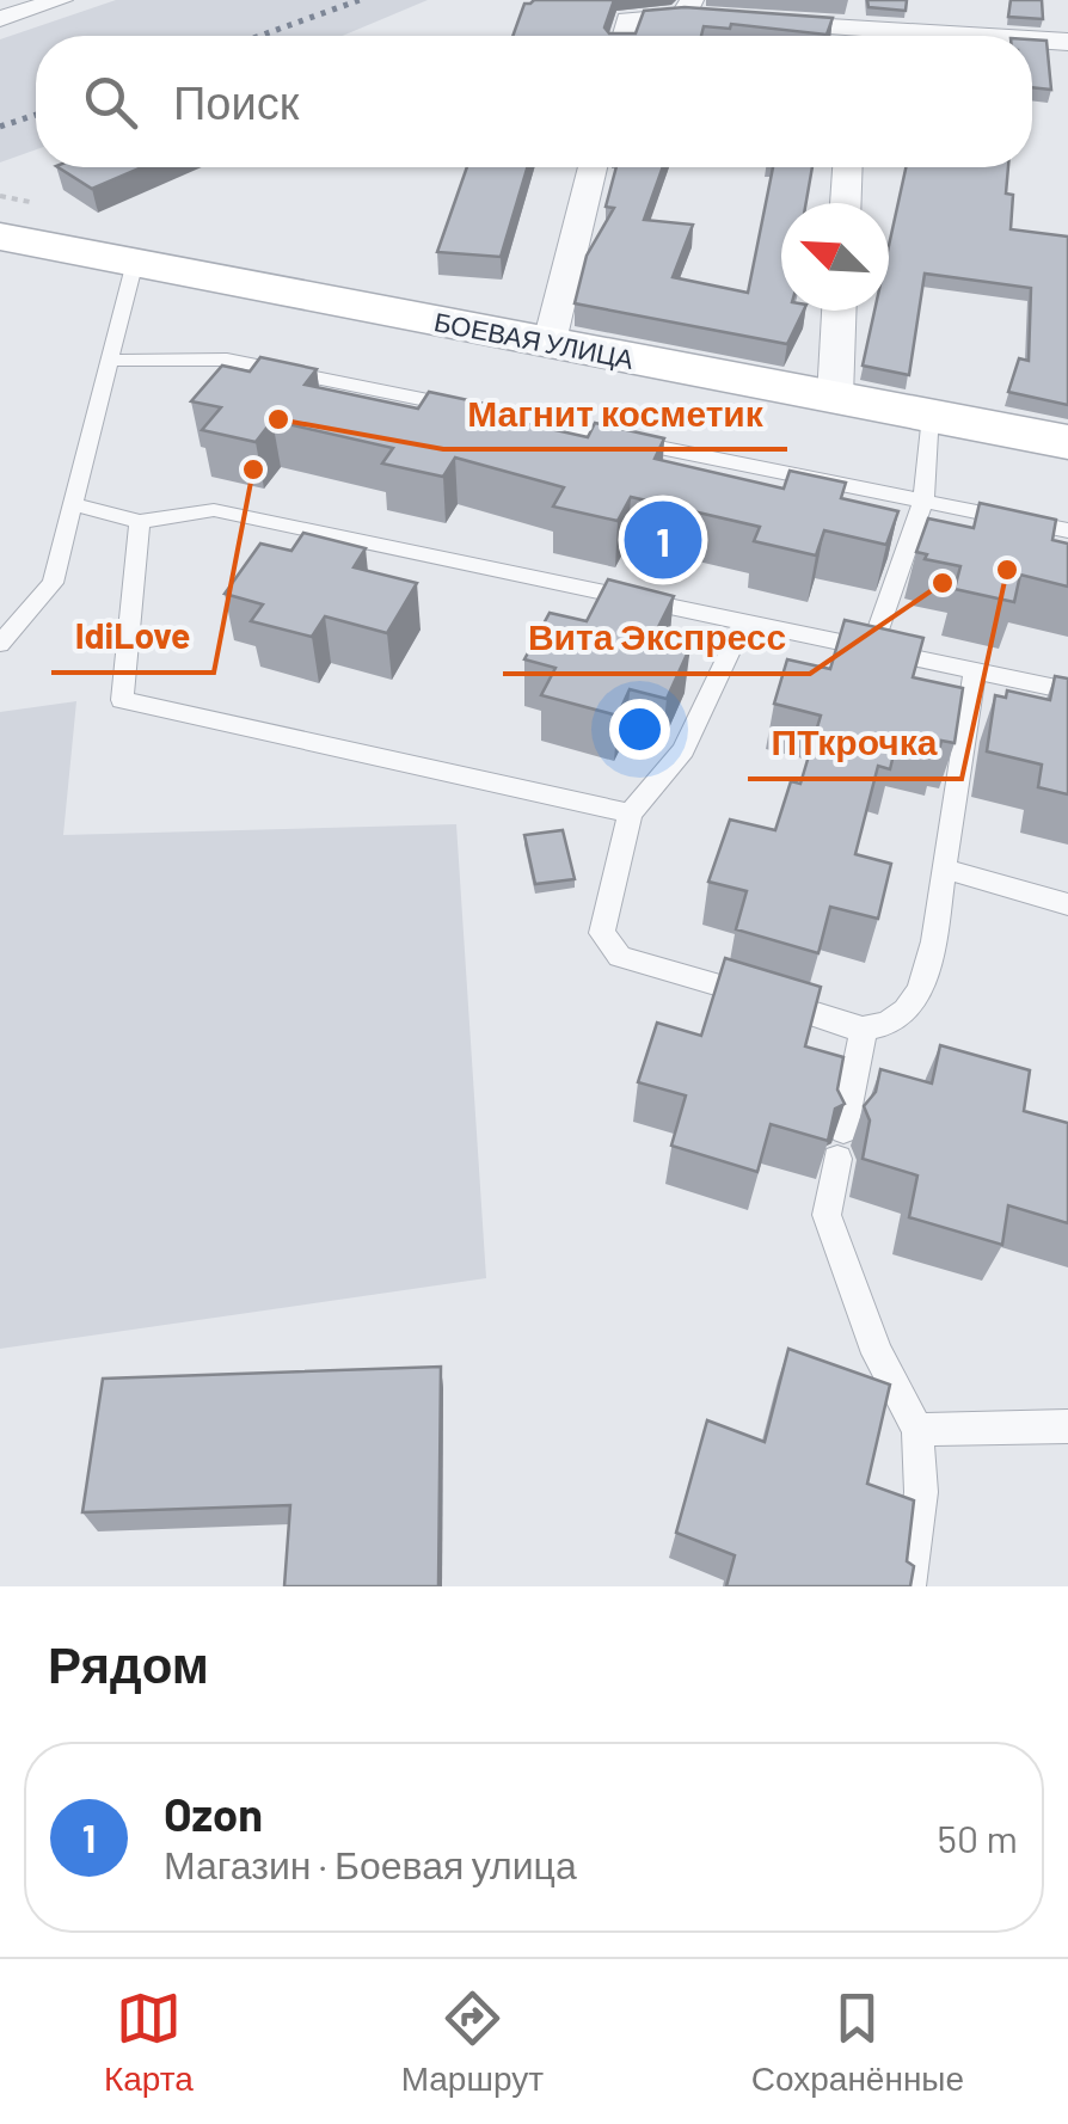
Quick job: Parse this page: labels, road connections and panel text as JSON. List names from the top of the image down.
{
  "streets": {
    "main road": ["БОЕВАЯ УЛИЦА"]
  },
  "places": [
    "Магнит косметик",
    "IdiLove",
    "ПТкрочка",
    "Вита Экспресс"
  ],
  "north": "top left",
  "page": {
    "search": "Поиск",
    "pins": "1",
    "heading": "Рядом",
    "list": [
      {
        "mark": "1",
        "name": "Ozon",
        "note": "Магазин · Боевая улица",
        "value": "50 m"
      }
    ],
    "nav": ["Карта", "Маршрут", "Сохранённые"]
  }
}
